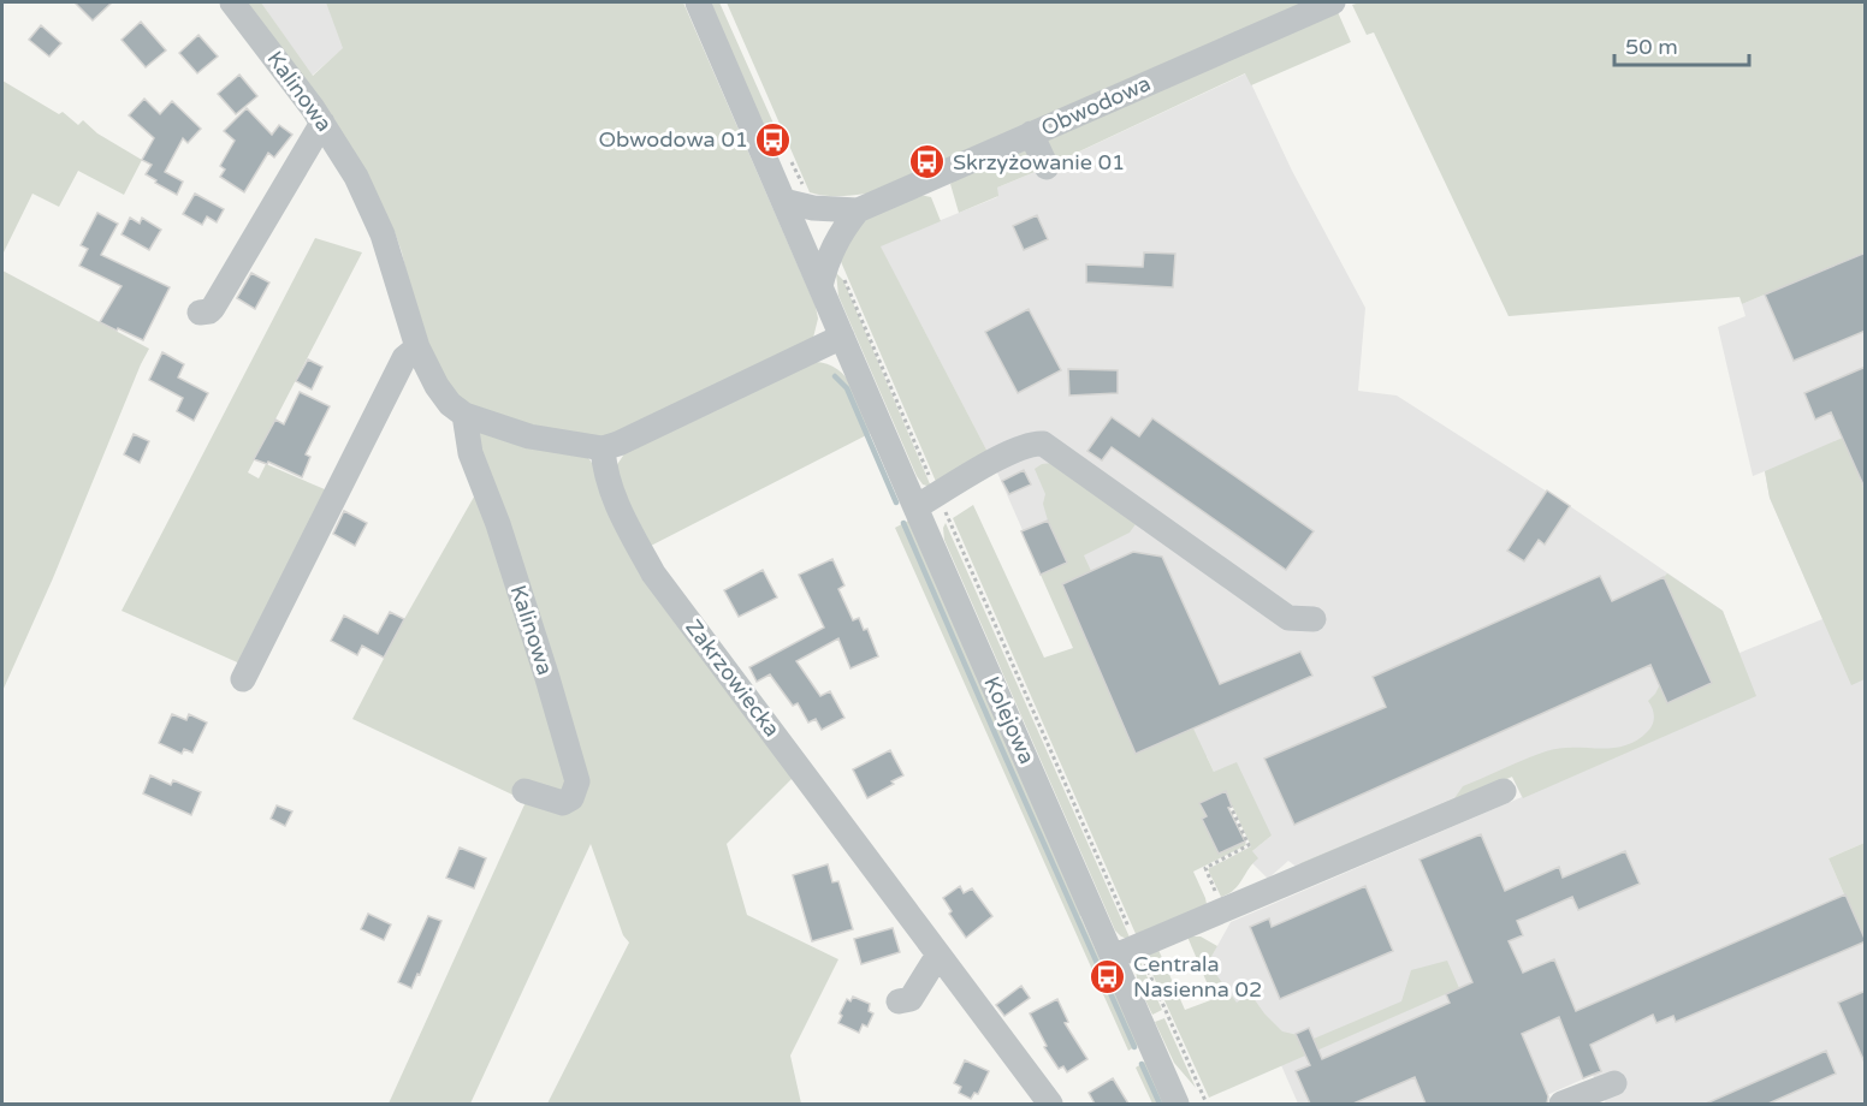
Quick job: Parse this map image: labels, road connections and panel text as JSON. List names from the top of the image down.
{
  "streets": {
    "street": [
      "Kalinowa",
      "Obwodowa",
      "Zakrzowiecka",
      "Kolejowa"
    ]
  },
  "crossings": [
    ["Kalinowa", "Zakrzowiecka"],
    ["Obwodowa", "Kolejowa"]
  ],
  "places": {
    "bus stop": ["Obwodowa 01", "Skrzyżowanie 01", "Centrala Nasienna 02"]
  },
  "scale_bar": "50 m"
}
